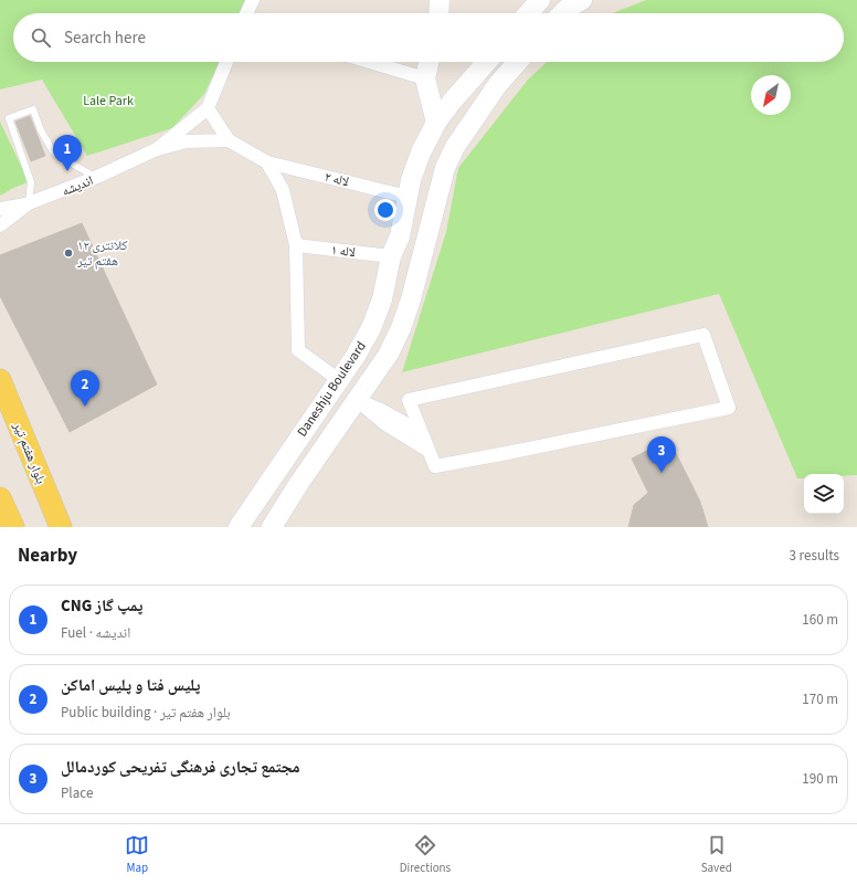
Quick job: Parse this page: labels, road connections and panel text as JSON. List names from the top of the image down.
{
  "streets": {
    "main road": ["Daneshju Boulevard", "بلوار هفتم تیر"],
    "street": ["لاله ۲", "اندیشه", "لاله ۱"]
  },
  "crossings": [
    ["لاله ۲", "Daneshju Boulevard"],
    ["لاله ۱", "Daneshju Boulevard"]
  ],
  "parks": ["Lale Park"],
  "places": ["کلانتری ۱۲ هفتم تیر"],
  "north": "bottom left",
  "page": {
    "search": "Search here",
    "pins": ["1", "2", "3"],
    "heading": ["Nearby", "3 results"],
    "list": [
      {
        "mark": "1",
        "name": "CNG پمپ گاز",
        "note": "Fuel · اندیشه",
        "value": "160 m"
      },
      {
        "mark": "2",
        "name": "پلیس فتا و پلیس اماکن",
        "note": "Public building · بلوار هفتم تیر",
        "value": "170 m"
      },
      {
        "mark": "3",
        "name": "مجتمع تجاری فرهنگی تفریحی کوردمالل",
        "note": "Place",
        "value": "190 m"
      }
    ],
    "nav": ["Map", "Directions", "Saved"]
  }
}
